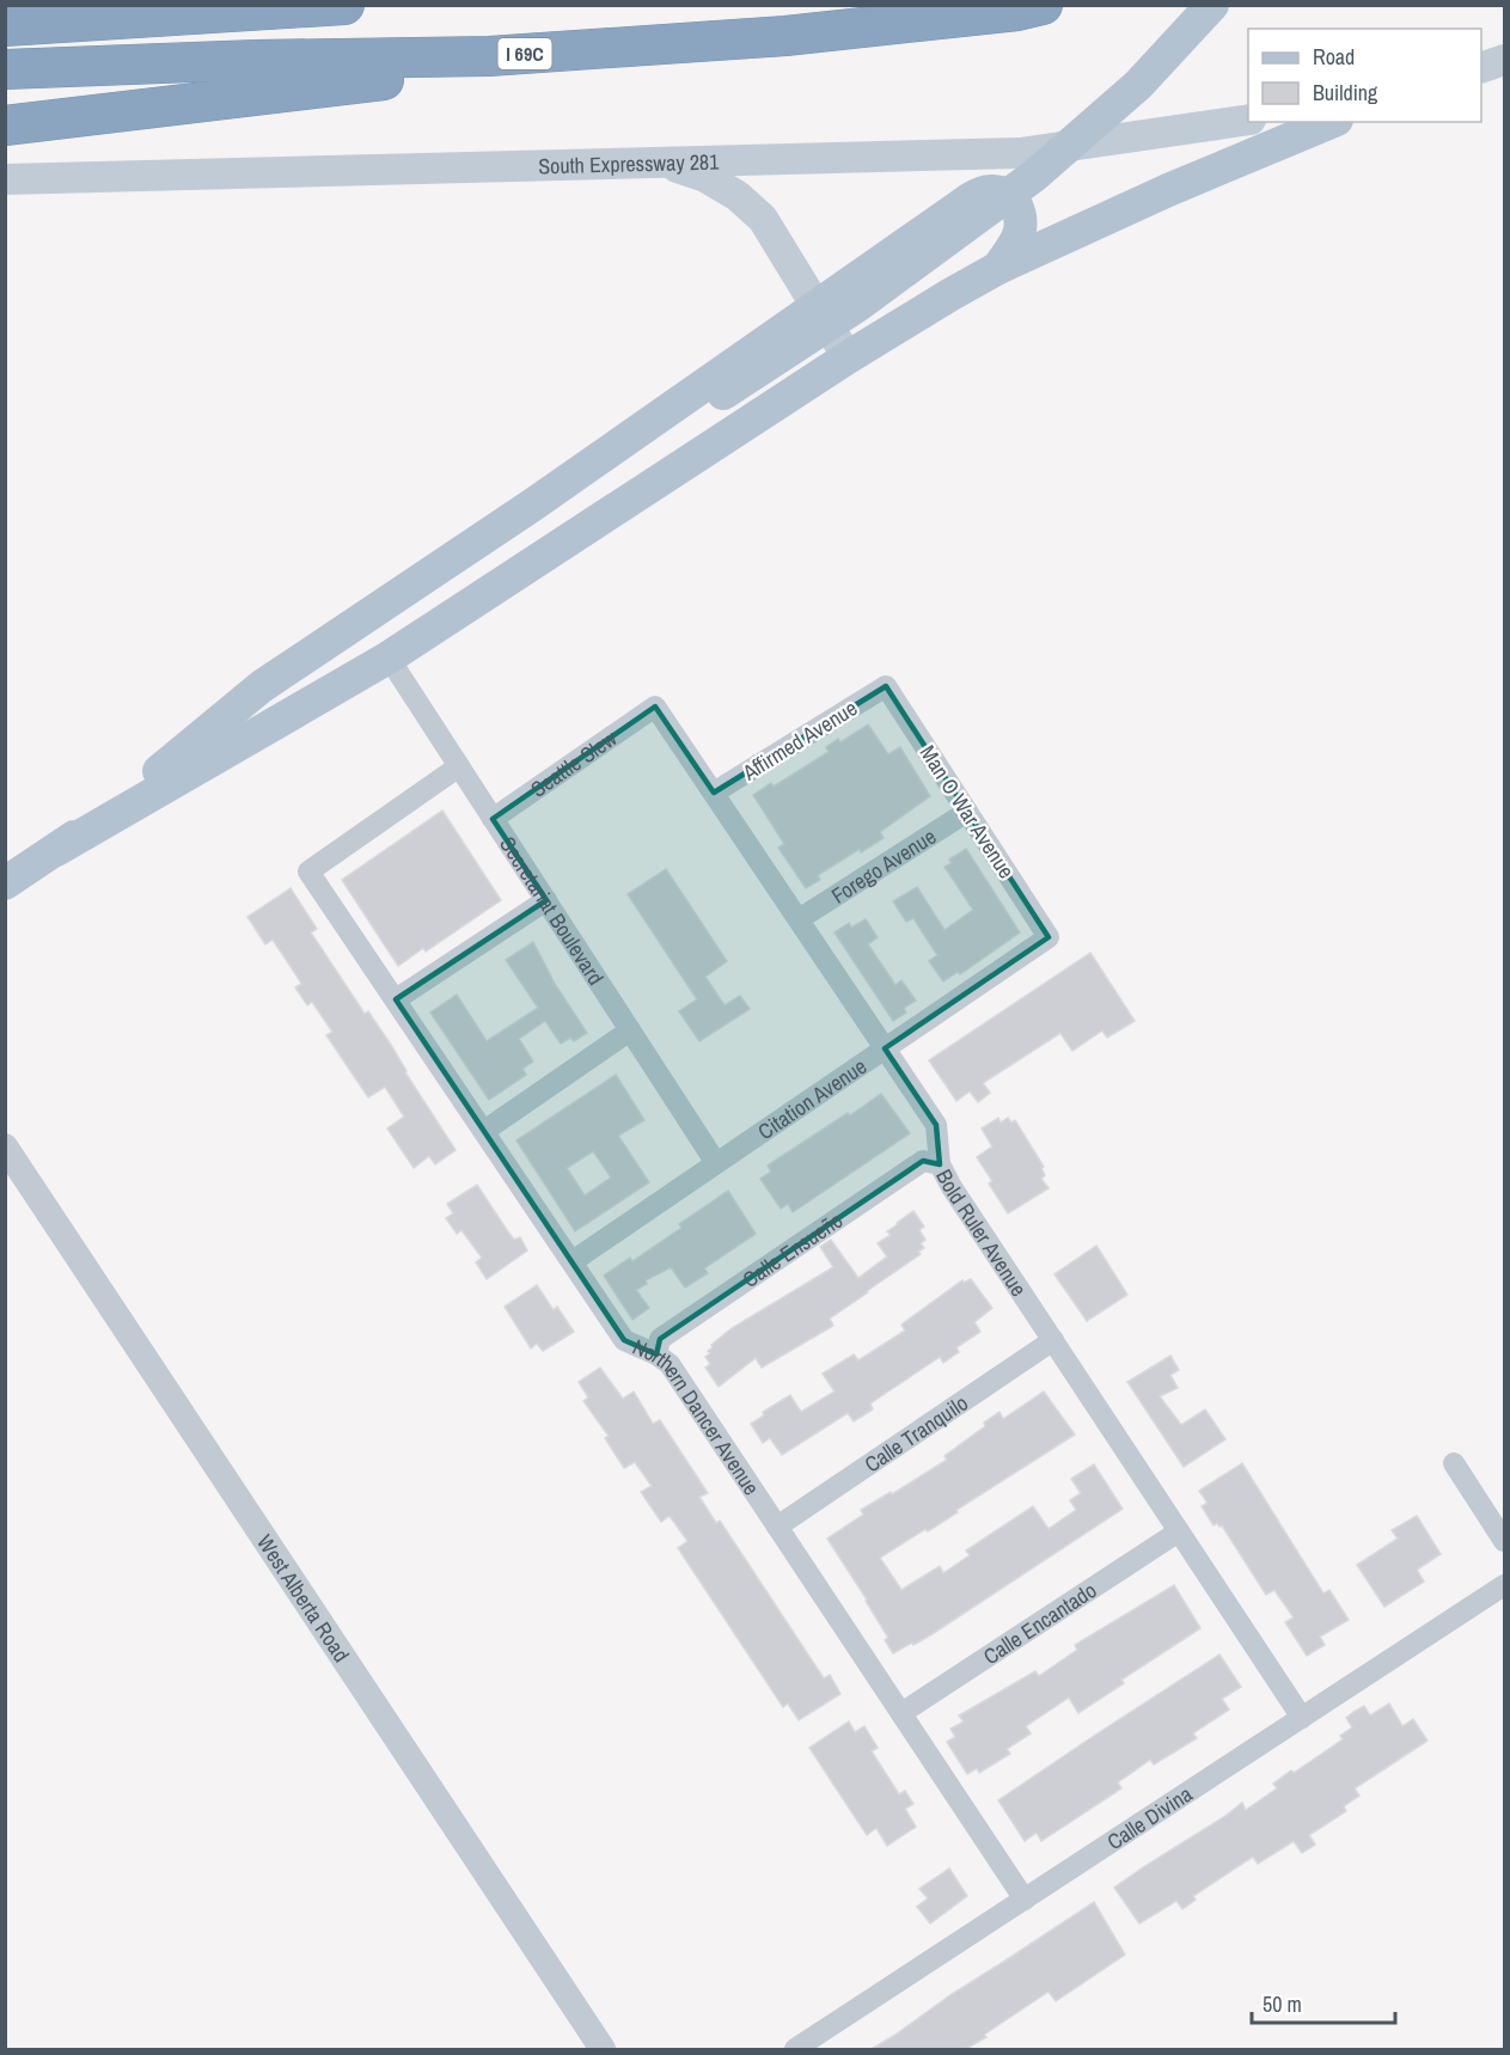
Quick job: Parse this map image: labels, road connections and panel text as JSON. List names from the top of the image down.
{
  "streets": {
    "highway": ["I 69C"],
    "main road": ["South Expressway 281"],
    "street": [
      "Affirmed Avenue",
      "Seattle Slew",
      "Man O War Avenue",
      "Forego Avenue",
      "Secretariat Boulevard",
      "Citation Avenue",
      "Bold Ruler Avenue",
      "Calle Ensueño",
      "Northern Dancer Avenue",
      "Calle Tranquilo",
      "West Alberta Road",
      "Calle Encantado",
      "Calle Divina"
    ]
  },
  "crossings": [
    ["Affirmed Avenue", "Man O War Avenue"],
    ["Affirmed Avenue", "Bold Ruler Avenue"],
    ["Seattle Slew", "Secretariat Boulevard"],
    ["Seattle Slew", "Bold Ruler Avenue"],
    ["Man O War Avenue", "Forego Avenue"],
    ["Man O War Avenue", "Citation Avenue"],
    ["Forego Avenue", "Bold Ruler Avenue"],
    ["Secretariat Boulevard", "Citation Avenue"],
    ["Secretariat Boulevard", "Northern Dancer Avenue"],
    ["Citation Avenue", "Bold Ruler Avenue"],
    ["Citation Avenue", "Northern Dancer Avenue"],
    ["Bold Ruler Avenue", "Calle Ensueño"],
    ["Bold Ruler Avenue", "Calle Tranquilo"],
    ["Bold Ruler Avenue", "Calle Encantado"],
    ["Bold Ruler Avenue", "Calle Divina"],
    ["Calle Ensueño", "Northern Dancer Avenue"],
    ["Northern Dancer Avenue", "Calle Tranquilo"],
    ["Northern Dancer Avenue", "Calle Encantado"],
    ["Northern Dancer Avenue", "Calle Divina"]
  ],
  "legend": ["Road", "Building"],
  "scale_bar": "50 m"
}
